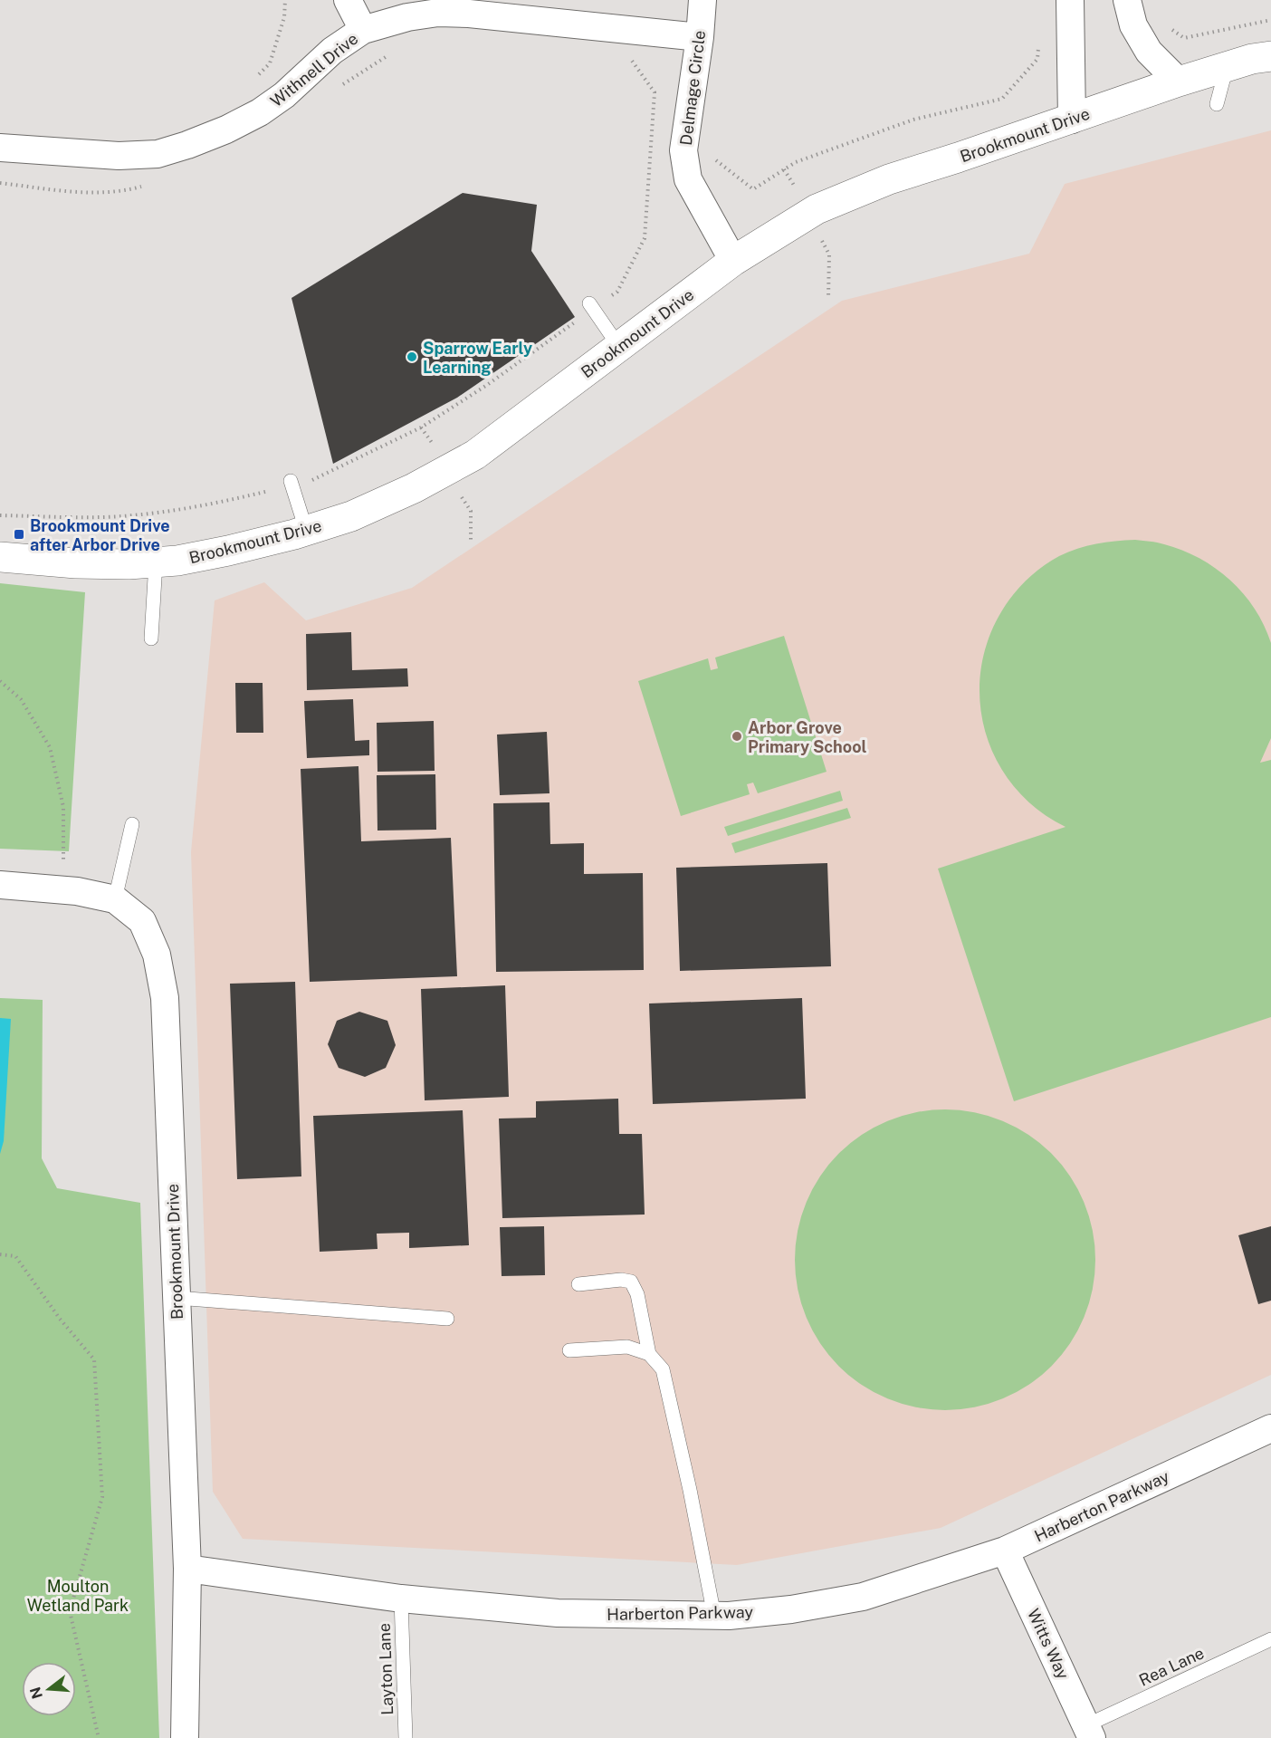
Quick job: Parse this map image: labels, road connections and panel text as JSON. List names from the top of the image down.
{
  "streets": {
    "street": [
      "Withnell Drive",
      "Delmage Circle",
      "Brookmount Drive",
      "Harberton Parkway",
      "Witts Way"
    ],
    "lane": ["Rea Lane", "Layton Lane"]
  },
  "crossings": [
    ["Withnell Drive", "Delmage Circle"],
    ["Delmage Circle", "Brookmount Drive"],
    ["Brookmount Drive", "Harberton Parkway"],
    ["Harberton Parkway", "Witts Way"],
    ["Harberton Parkway", "Layton Lane"],
    ["Witts Way", "Rea Lane"]
  ],
  "parks": ["Moulton Wetland Park"],
  "places": {
    "other": ["Sparrow Early Learning", "Arbor Grove Primary School"],
    "transit": ["Brookmount Drive after Arbor Drive"]
  },
  "north": "left"
}
